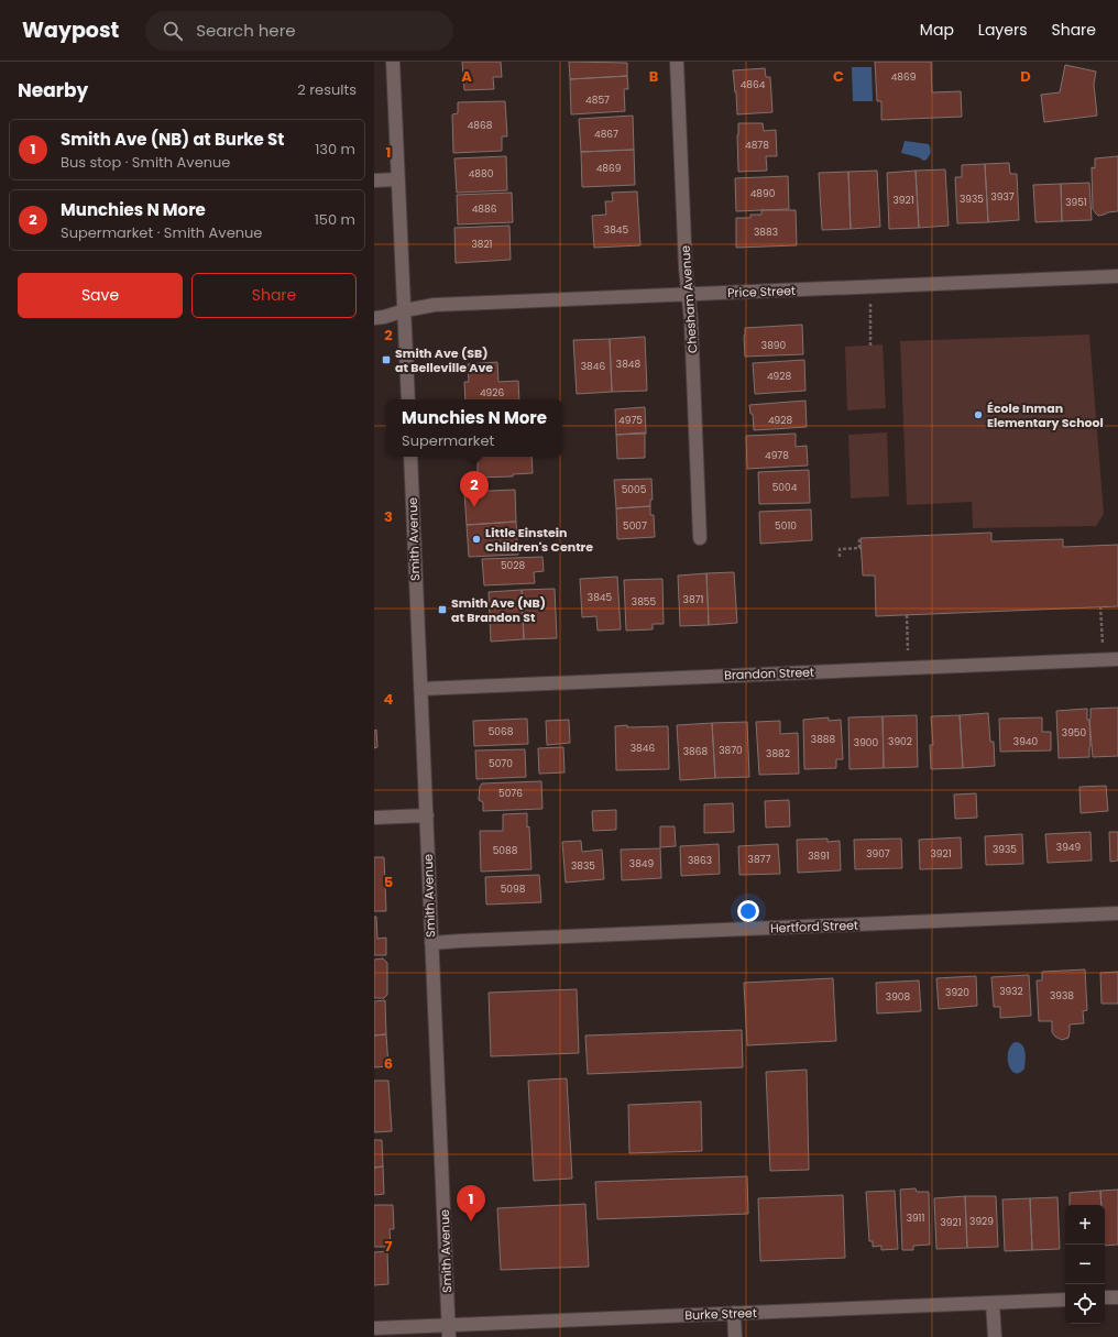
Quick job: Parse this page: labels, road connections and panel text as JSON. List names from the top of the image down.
{
  "streets": {
    "street": [
      "Price Street",
      "Chesham Avenue",
      "Smith Avenue",
      "Brandon Street",
      "Hertford Street",
      "Burke Street"
    ]
  },
  "crossings": [
    ["Price Street", "Chesham Avenue"],
    ["Smith Avenue", "Brandon Street"],
    ["Smith Avenue", "Hertford Street"],
    ["Smith Avenue", "Burke Street"]
  ],
  "places": {
    "transit": ["Smith Ave (SB) at Belleville Ave", "Smith Ave (NB) at Brandon St"],
    "other": ["École Inman Elementary School", "Little Einstein Children's Centre"]
  },
  "house_numbers": [
    "4869",
    "4864",
    "4857",
    "4868",
    "4867",
    "4878",
    "4869",
    "4880",
    "4890",
    "3937",
    "3935",
    "3921",
    "3951",
    "4886",
    "3845",
    "3883",
    "3821",
    "3890",
    "3848",
    "3846",
    "4928",
    "4926",
    "4975",
    "4928",
    "4978",
    "5004",
    "5005",
    "5007",
    "5010",
    "5028",
    "3845",
    "3871",
    "3855",
    "5068",
    "3950",
    "3888",
    "3902",
    "3940",
    "3900",
    "3846",
    "3870",
    "3868",
    "3882",
    "5070",
    "5076",
    "3949",
    "3935",
    "5088",
    "3907",
    "3921",
    "3891",
    "3877",
    "3863",
    "3849",
    "3835",
    "5098",
    "3932",
    "3920",
    "3938",
    "3908",
    "3911",
    "3929",
    "3921"
  ],
  "page": {
    "header": "Waypost",
    "search": "Search here",
    "nav": ["Map", "Layers", "Share"],
    "heading": ["Nearby", "2 results"],
    "list": [
      {
        "mark": "1",
        "name": "Smith Ave (NB) at Burke St",
        "note": "Bus stop · Smith Avenue",
        "value": "130 m"
      },
      {
        "mark": "2",
        "name": "Munchies N More",
        "note": "Supermarket · Smith Avenue",
        "value": "150 m"
      }
    ],
    "buttons": ["Save", "Share"],
    "popup": ["Munchies N More", "Supermarket"],
    "pins": ["2", "1"],
    "map_buttons": ["+", "−"]
  },
  "grid": {
    "columns": [
      "A",
      "B",
      "C",
      "D"
    ],
    "rows": [
      "1",
      "2",
      "3",
      "4",
      "5",
      "6",
      "7"
    ]
  }
}
